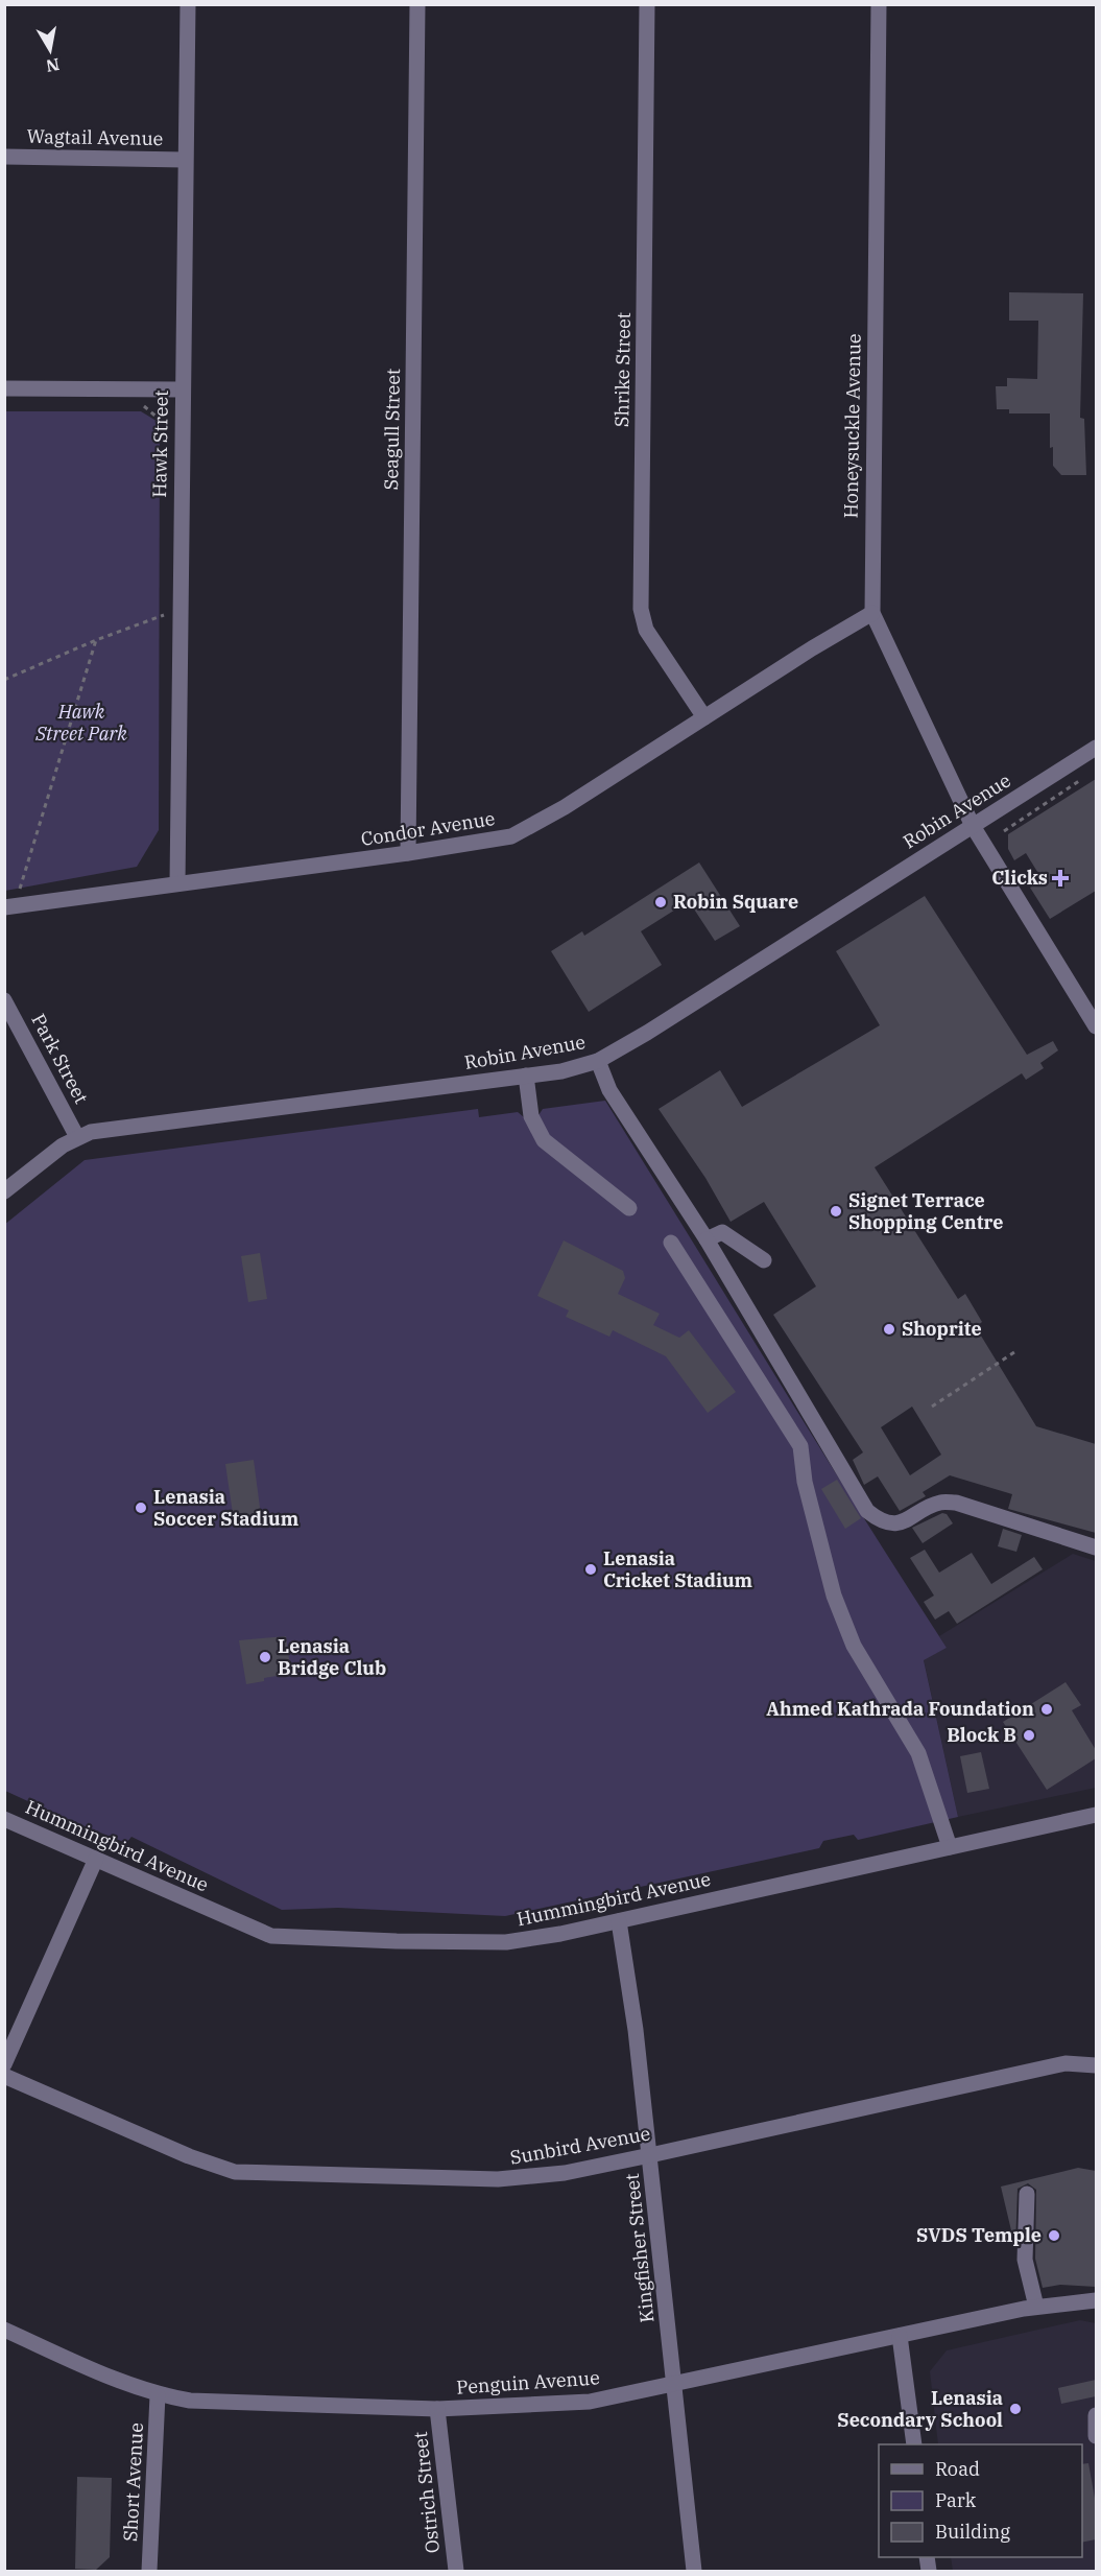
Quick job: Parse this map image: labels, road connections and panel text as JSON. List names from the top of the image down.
{
  "streets": {
    "street": [
      "Wagtail Avenue",
      "Shrike Street",
      "Honeysuckle Avenue",
      "Seagull Street",
      "Hawk Street",
      "Robin Avenue",
      "Condor Avenue",
      "Park Street",
      "Hummingbird Avenue",
      "Sunbird Avenue",
      "Kingfisher Street",
      "Penguin Avenue",
      "Short Avenue",
      "Ostrich Street"
    ]
  },
  "crossings": [
    ["Wagtail Avenue", "Hawk Street"],
    ["Shrike Street", "Condor Avenue"],
    ["Honeysuckle Avenue", "Robin Avenue"],
    ["Honeysuckle Avenue", "Condor Avenue"],
    ["Seagull Street", "Condor Avenue"],
    ["Hawk Street", "Condor Avenue"],
    ["Robin Avenue", "Park Street"],
    ["Hummingbird Avenue", "Kingfisher Street"],
    ["Sunbird Avenue", "Kingfisher Street"],
    ["Kingfisher Street", "Penguin Avenue"],
    ["Penguin Avenue", "Short Avenue"],
    ["Penguin Avenue", "Ostrich Street"]
  ],
  "parks": ["Hawk Street Park"],
  "places": {
    "health": ["Clicks"],
    "other": [
      "Robin Square",
      "Signet Terrace Shopping Centre",
      "Shoprite",
      "Lenasia Soccer Stadium",
      "Lenasia Cricket Stadium",
      "Lenasia Bridge Club",
      "Ahmed Kathrada Foundation",
      "Block B",
      "SVDS Temple",
      "Lenasia Secondary School"
    ]
  },
  "legend": ["Road", "Park", "Building"],
  "north": "bottom"
}
